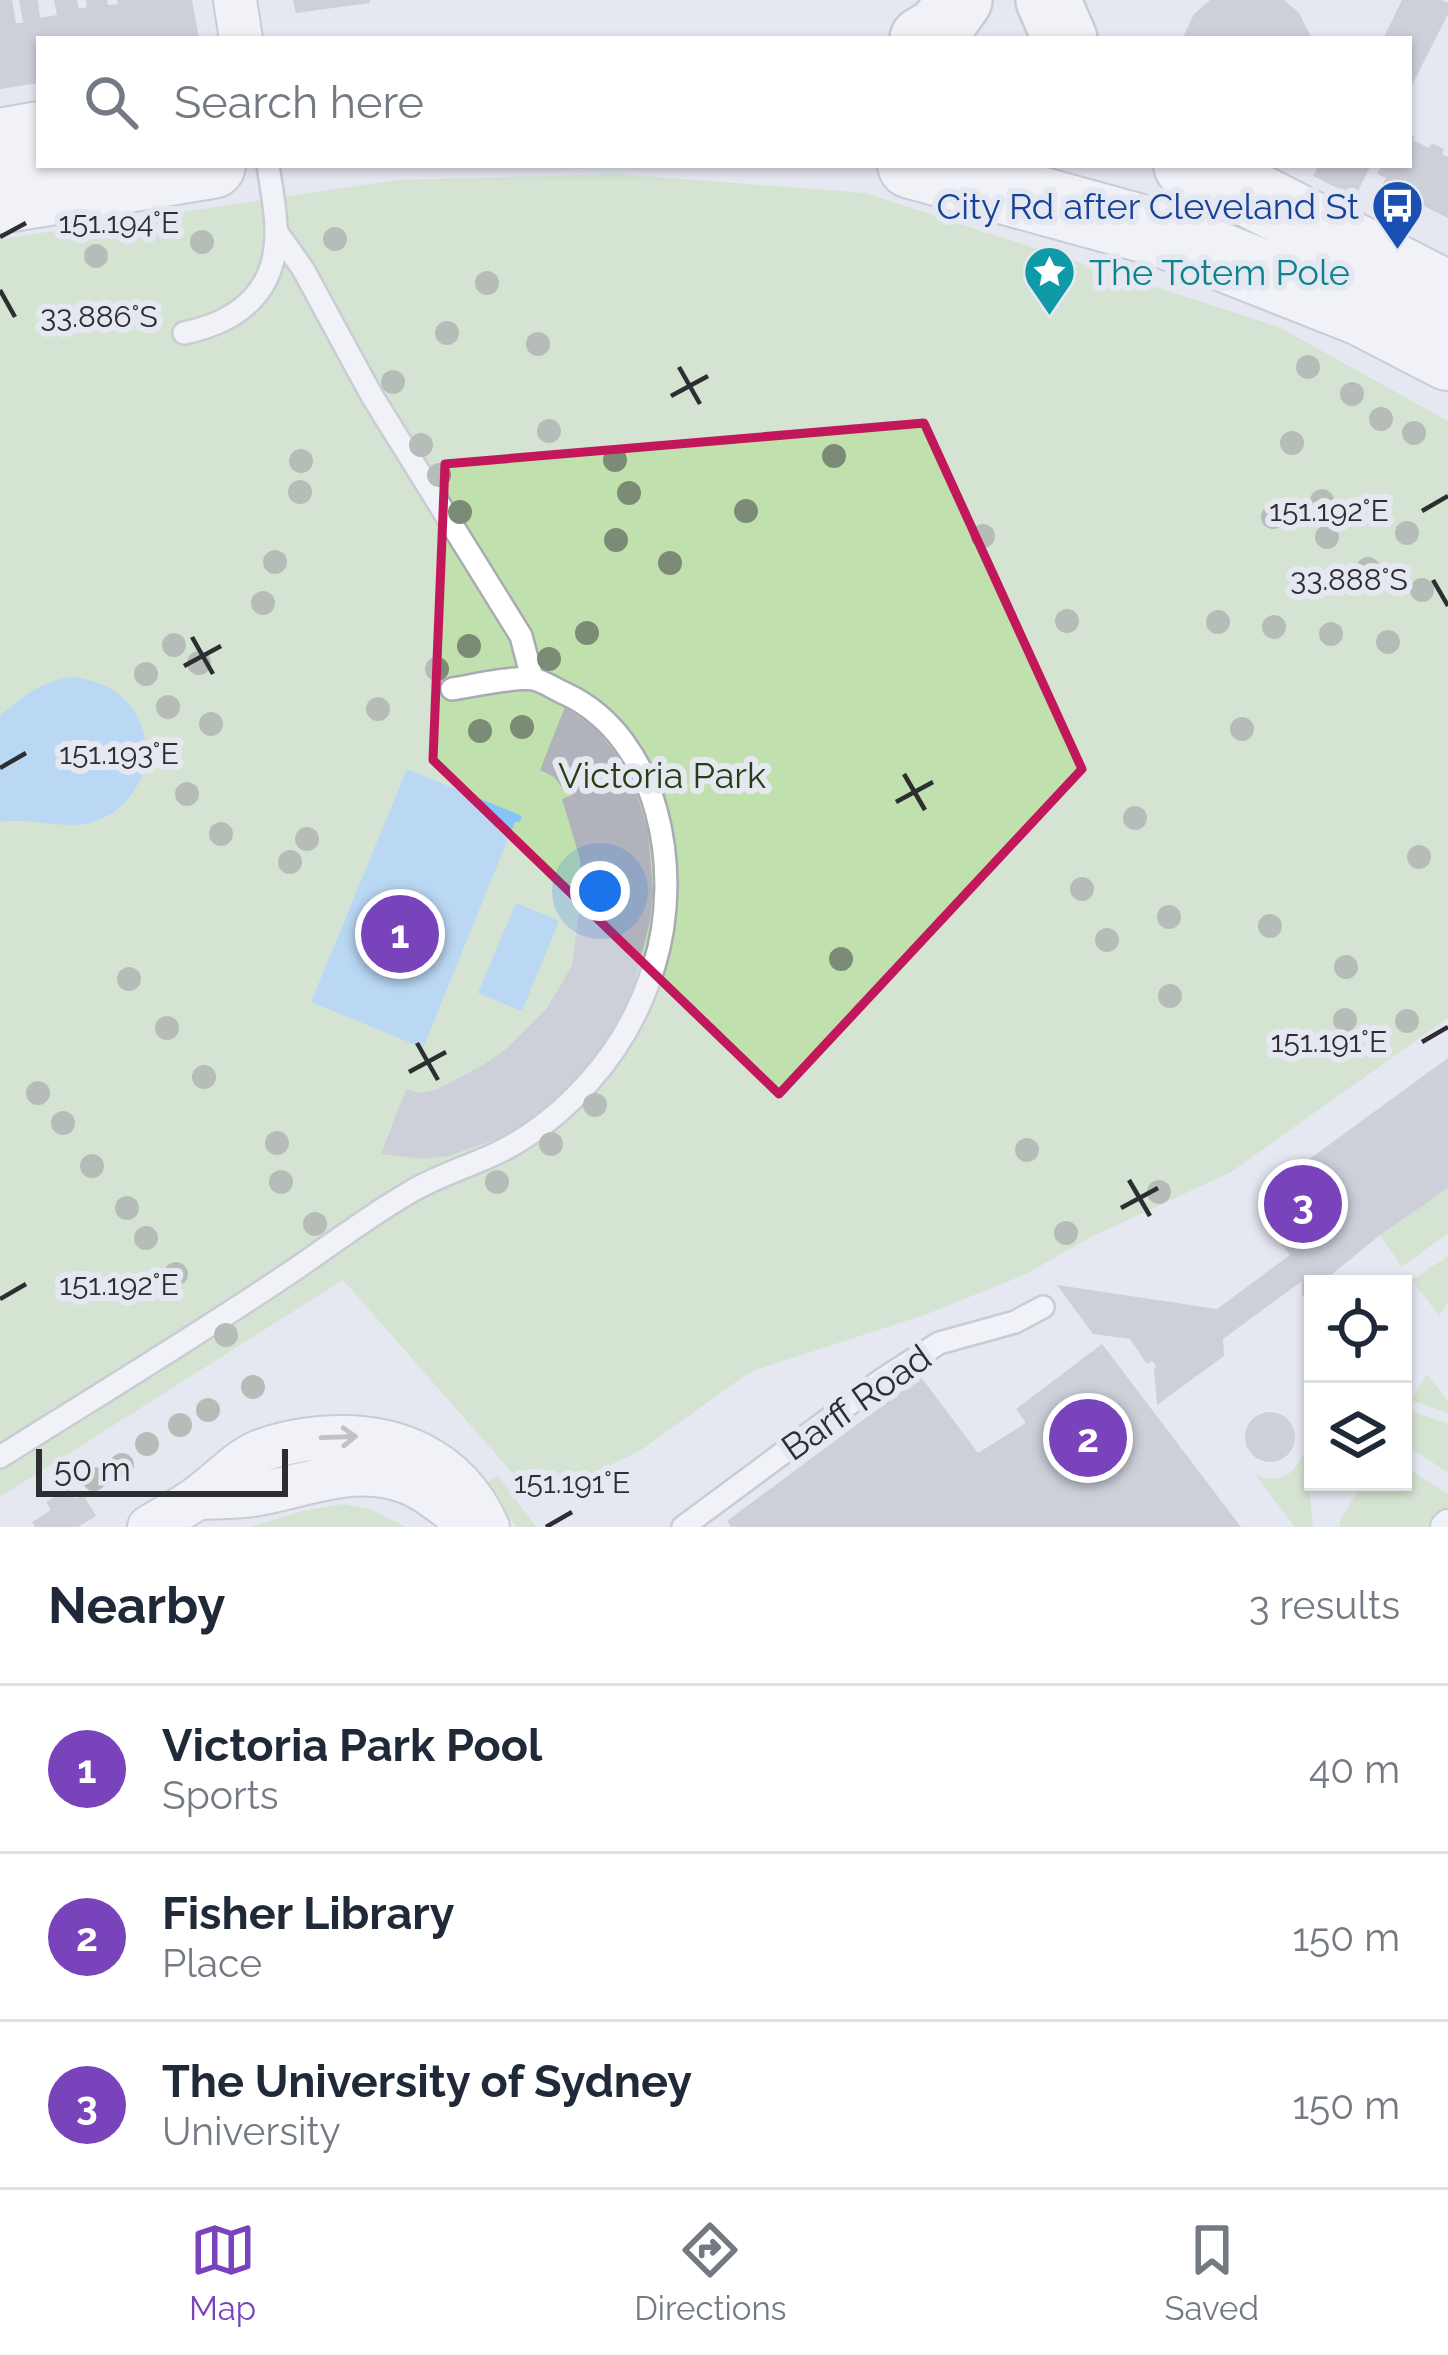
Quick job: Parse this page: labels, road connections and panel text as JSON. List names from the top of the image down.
{
  "streets": {
    "lane": ["Barff Road"]
  },
  "parks": ["Victoria Park"],
  "places": {
    "bus stop": ["City Rd after Cleveland St"],
    "place": ["The Totem Pole"]
  },
  "scale_bar": "50 m",
  "page": {
    "search": "Search here",
    "pins": ["1", "3", "2"],
    "scale": "50 m",
    "heading": ["Nearby", "3 results"],
    "list": [
      {
        "mark": "1",
        "name": "Victoria Park Pool",
        "note": "Sports",
        "value": "40 m"
      },
      {
        "mark": "2",
        "name": "Fisher Library",
        "note": "Place",
        "value": "150 m"
      },
      {
        "mark": "3",
        "name": "The University of Sydney",
        "note": "University",
        "value": "150 m"
      }
    ],
    "nav": ["Map", "Directions", "Saved"]
  },
  "coordinates": [
    "151.194°E",
    "33.886°S",
    "151.192°E",
    "33.888°S",
    "151.193°E",
    "151.191°E"
  ]
}
